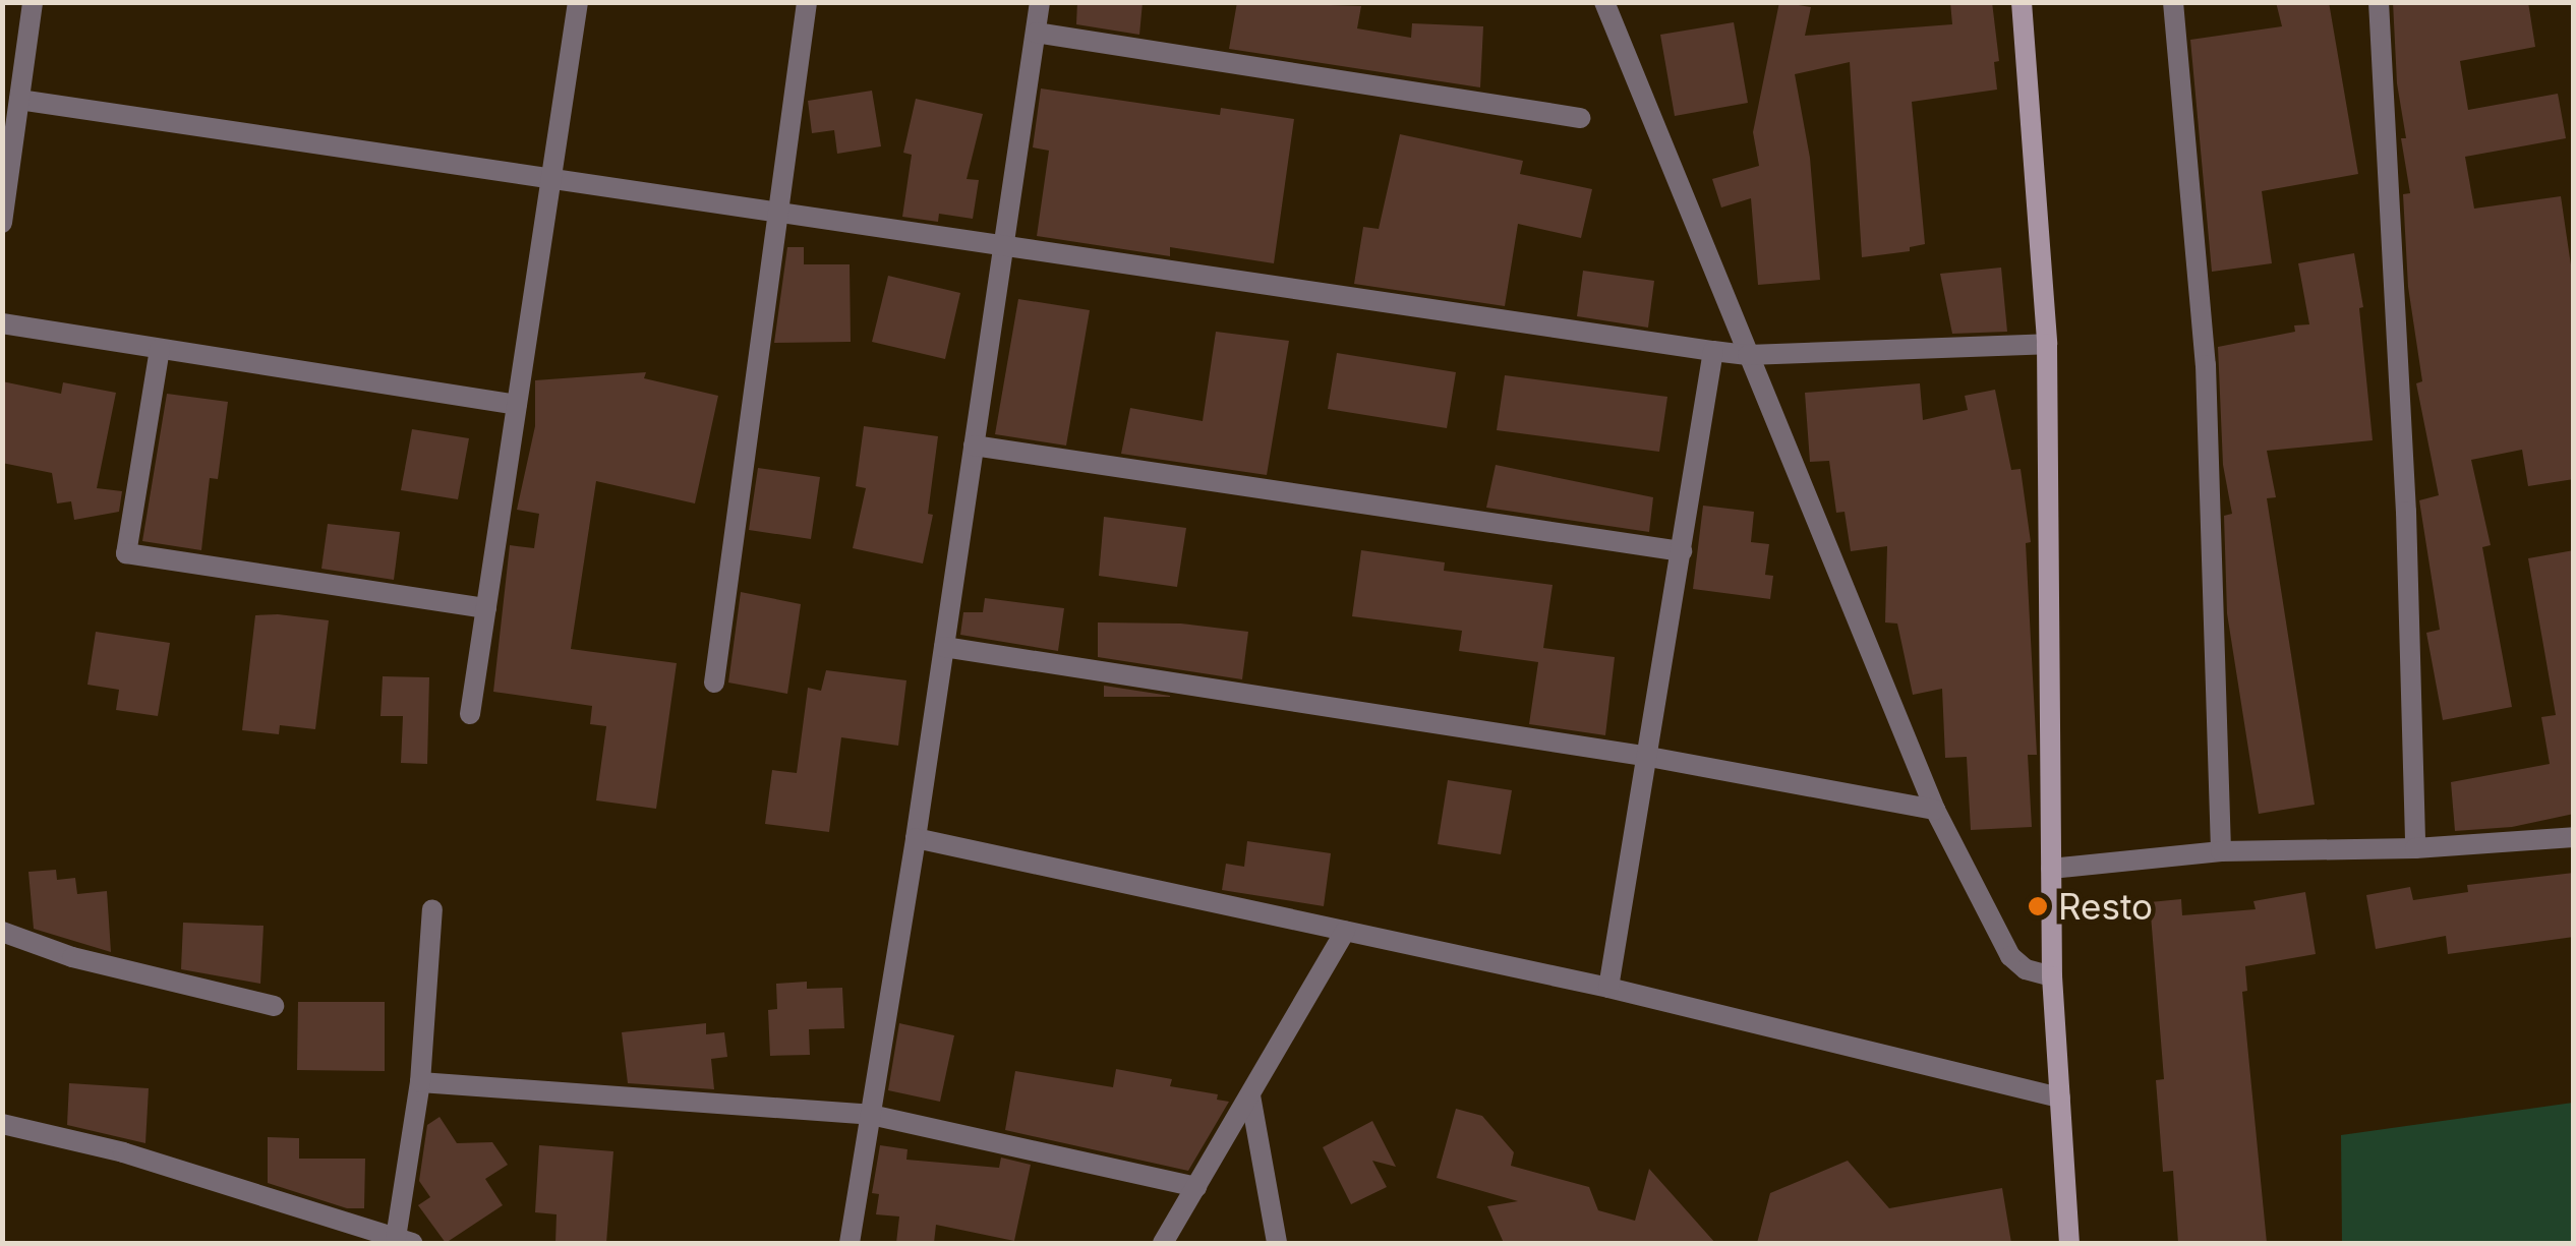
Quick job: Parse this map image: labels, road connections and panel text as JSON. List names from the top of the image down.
{
  "places": ["Resto"]
}
